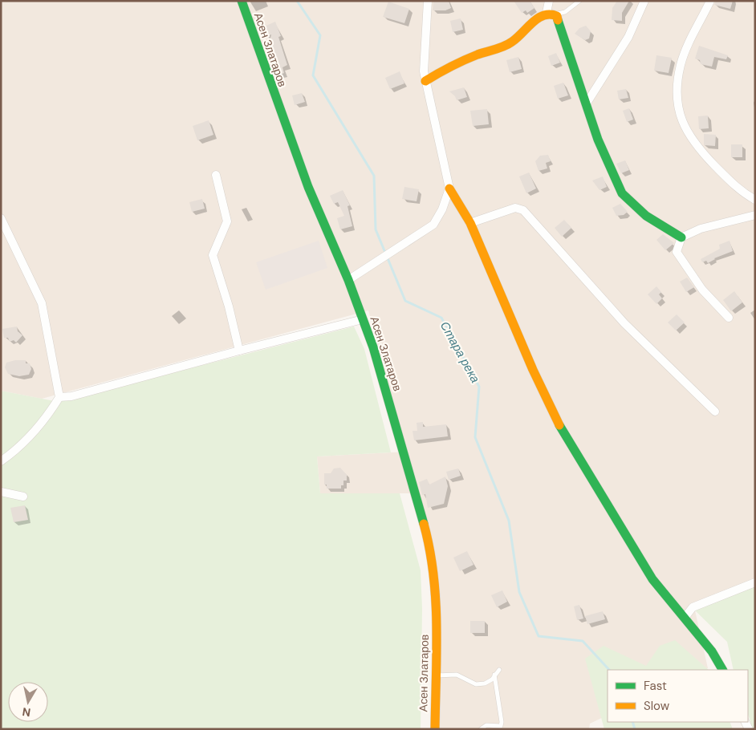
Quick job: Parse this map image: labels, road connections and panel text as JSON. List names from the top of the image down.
{
  "streets": {
    "street": ["Асен Златаров"]
  },
  "water": ["Стара река"],
  "legend": ["Fast", "Slow"],
  "north": "bottom"
}
